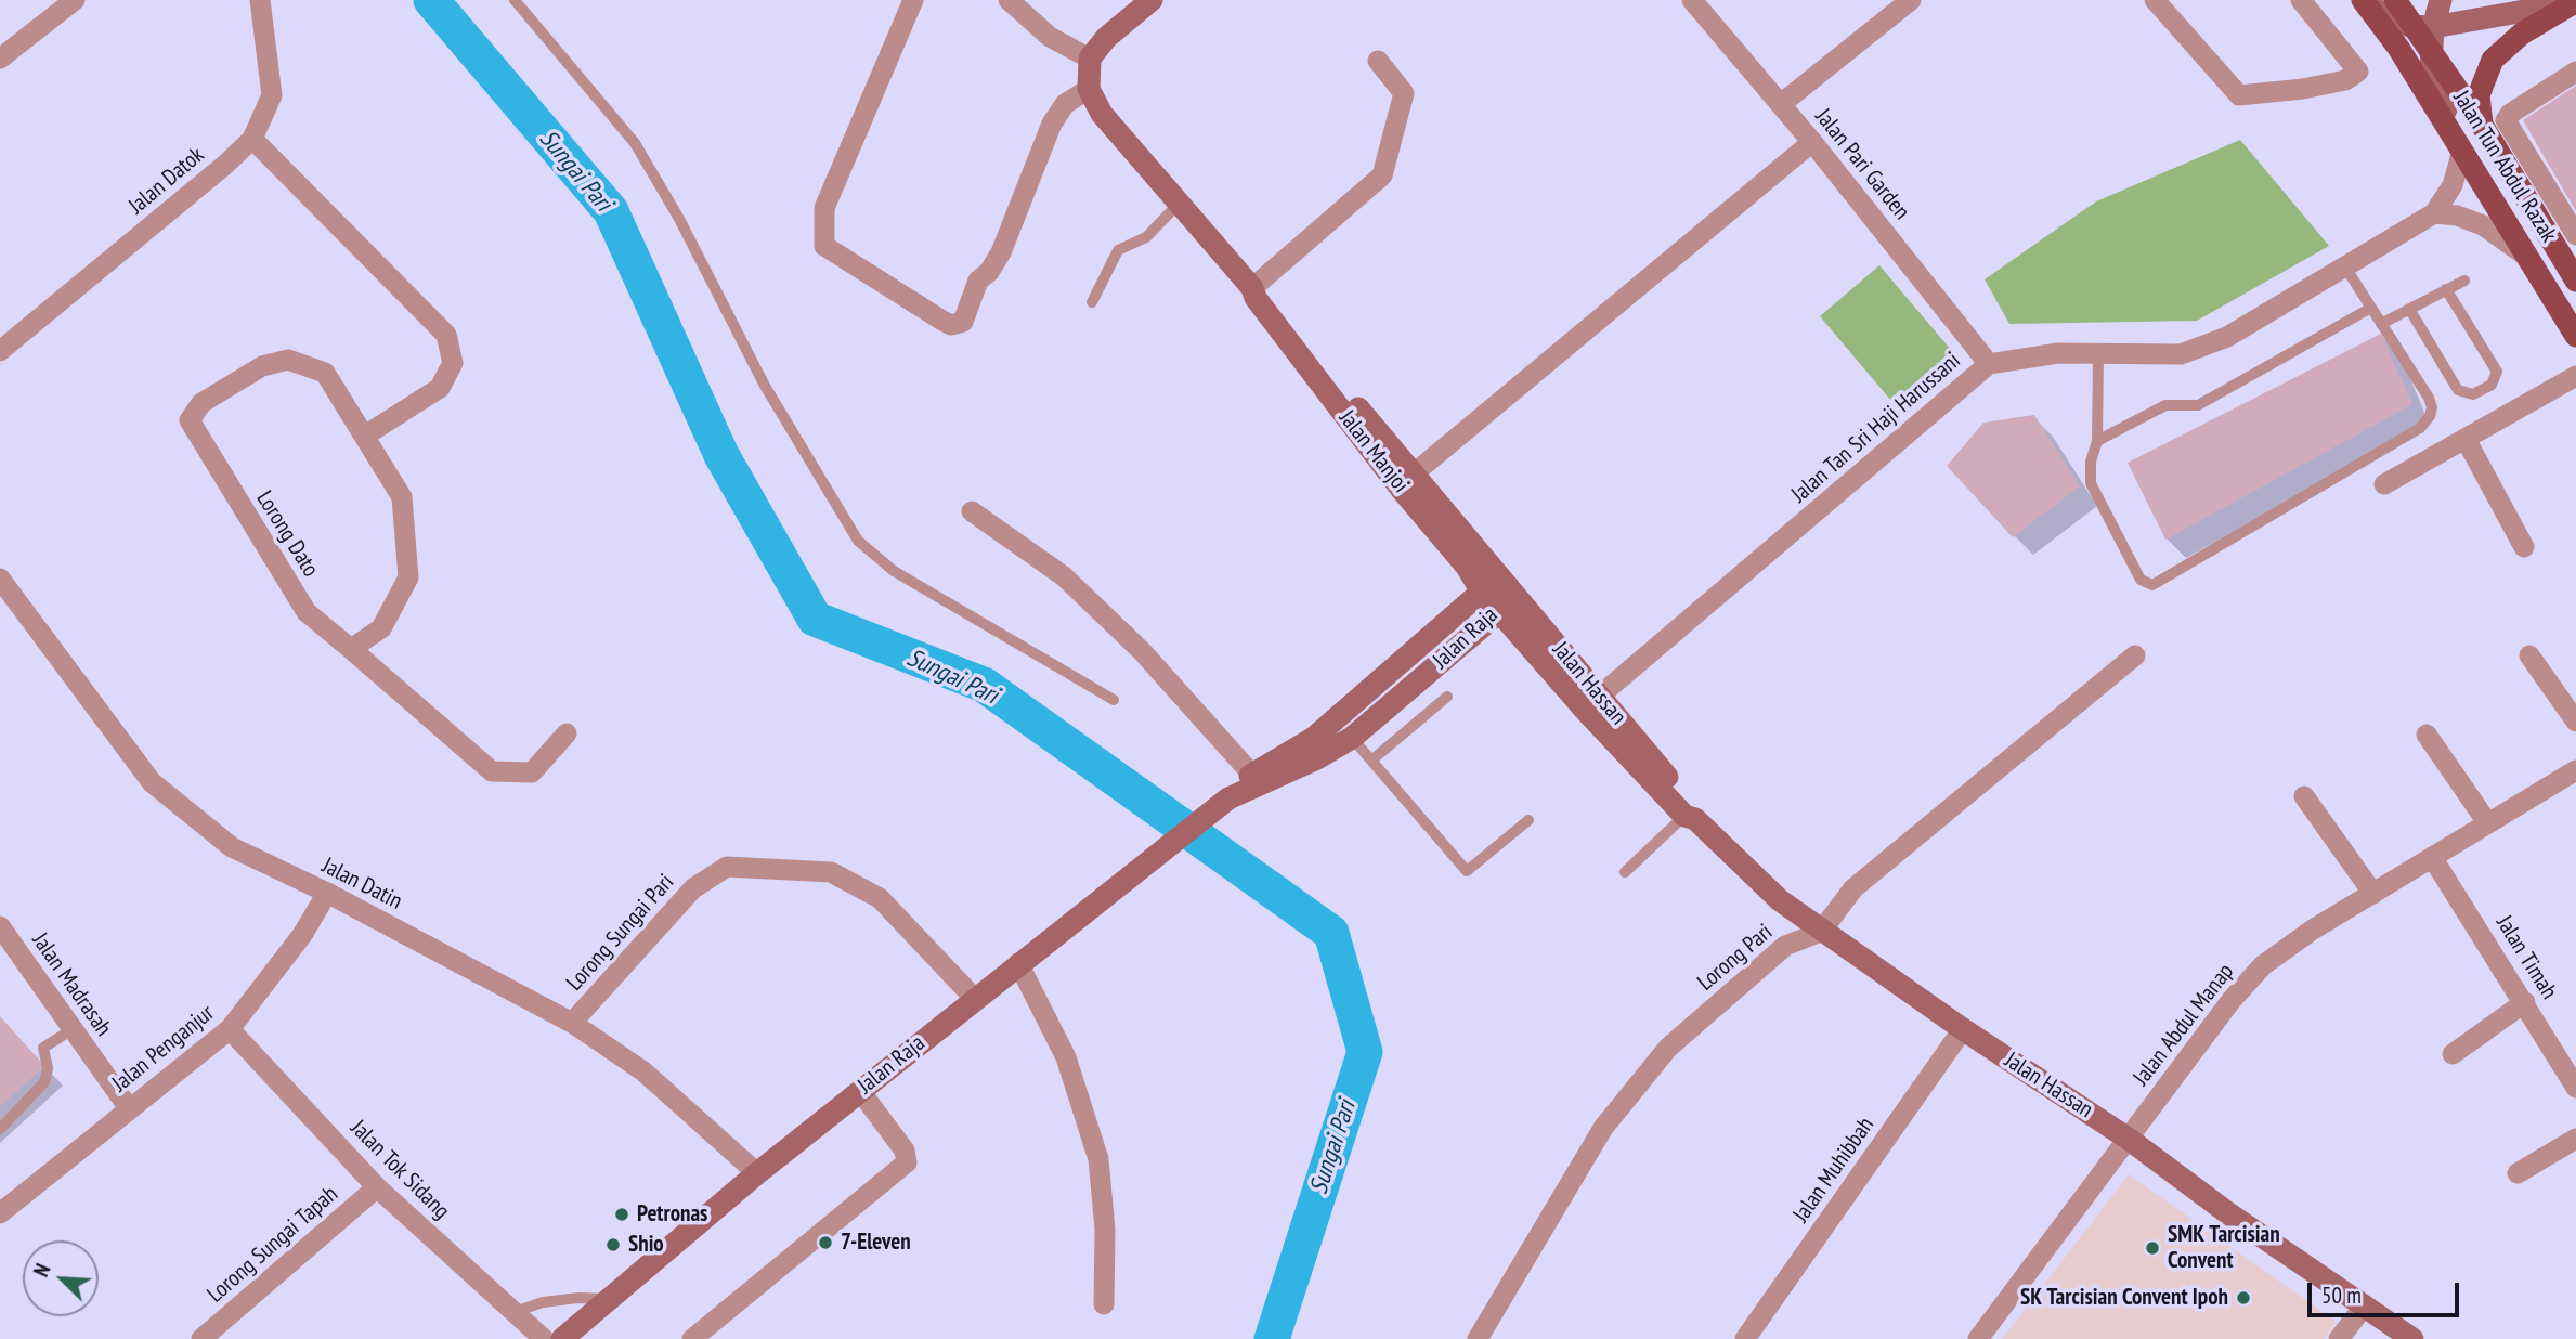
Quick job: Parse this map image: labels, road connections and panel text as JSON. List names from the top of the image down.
{
  "streets": {
    "main road": ["Jalan Tun Abdul Razak"],
    "street": [
      "Jalan Pari Garden",
      "Jalan Datok",
      "Jalan Tan Sri Haji Harussani",
      "Jalan Manjoi",
      "Lorong Dato",
      "Jalan Raja",
      "Jalan Hassan",
      "Jalan Datin",
      "Lorong Sungai Pari",
      "Lorong Pari",
      "Jalan Timah",
      "Jalan Madrasah",
      "Jalan Abdul Manap",
      "Jalan Penganjur",
      "Jalan Tok Sidang",
      "Jalan Muhibbah",
      "Lorong Sungai Tapah"
    ]
  },
  "crossings": [
    ["Jalan Pari Garden", "Jalan Tan Sri Haji Harussani"],
    ["Jalan Tun Abdul Razak", "Jalan Tan Sri Haji Harussani"],
    ["Jalan Tan Sri Haji Harussani", "Jalan Hassan"],
    ["Jalan Manjoi", "Jalan Raja"],
    ["Jalan Manjoi", "Jalan Hassan"],
    ["Jalan Raja", "Jalan Hassan"],
    ["Jalan Raja", "Jalan Datin"],
    ["Jalan Raja", "Lorong Sungai Pari"],
    ["Jalan Hassan", "Lorong Pari"],
    ["Jalan Hassan", "Jalan Abdul Manap"],
    ["Jalan Hassan", "Jalan Muhibbah"],
    ["Jalan Datin", "Lorong Sungai Pari"],
    ["Jalan Datin", "Jalan Penganjur"],
    ["Jalan Timah", "Jalan Abdul Manap"],
    ["Jalan Madrasah", "Jalan Penganjur"],
    ["Jalan Penganjur", "Jalan Tok Sidang"],
    ["Jalan Tok Sidang", "Lorong Sungai Tapah"]
  ],
  "water": ["Sungai Pari"],
  "places": [
    "Petronas",
    "7-Eleven",
    "Shio",
    "SMK Tarcisian Convent",
    "SK Tarcisian Convent Ipoh"
  ],
  "scale_bar": "50 m",
  "north": "top left"
}
